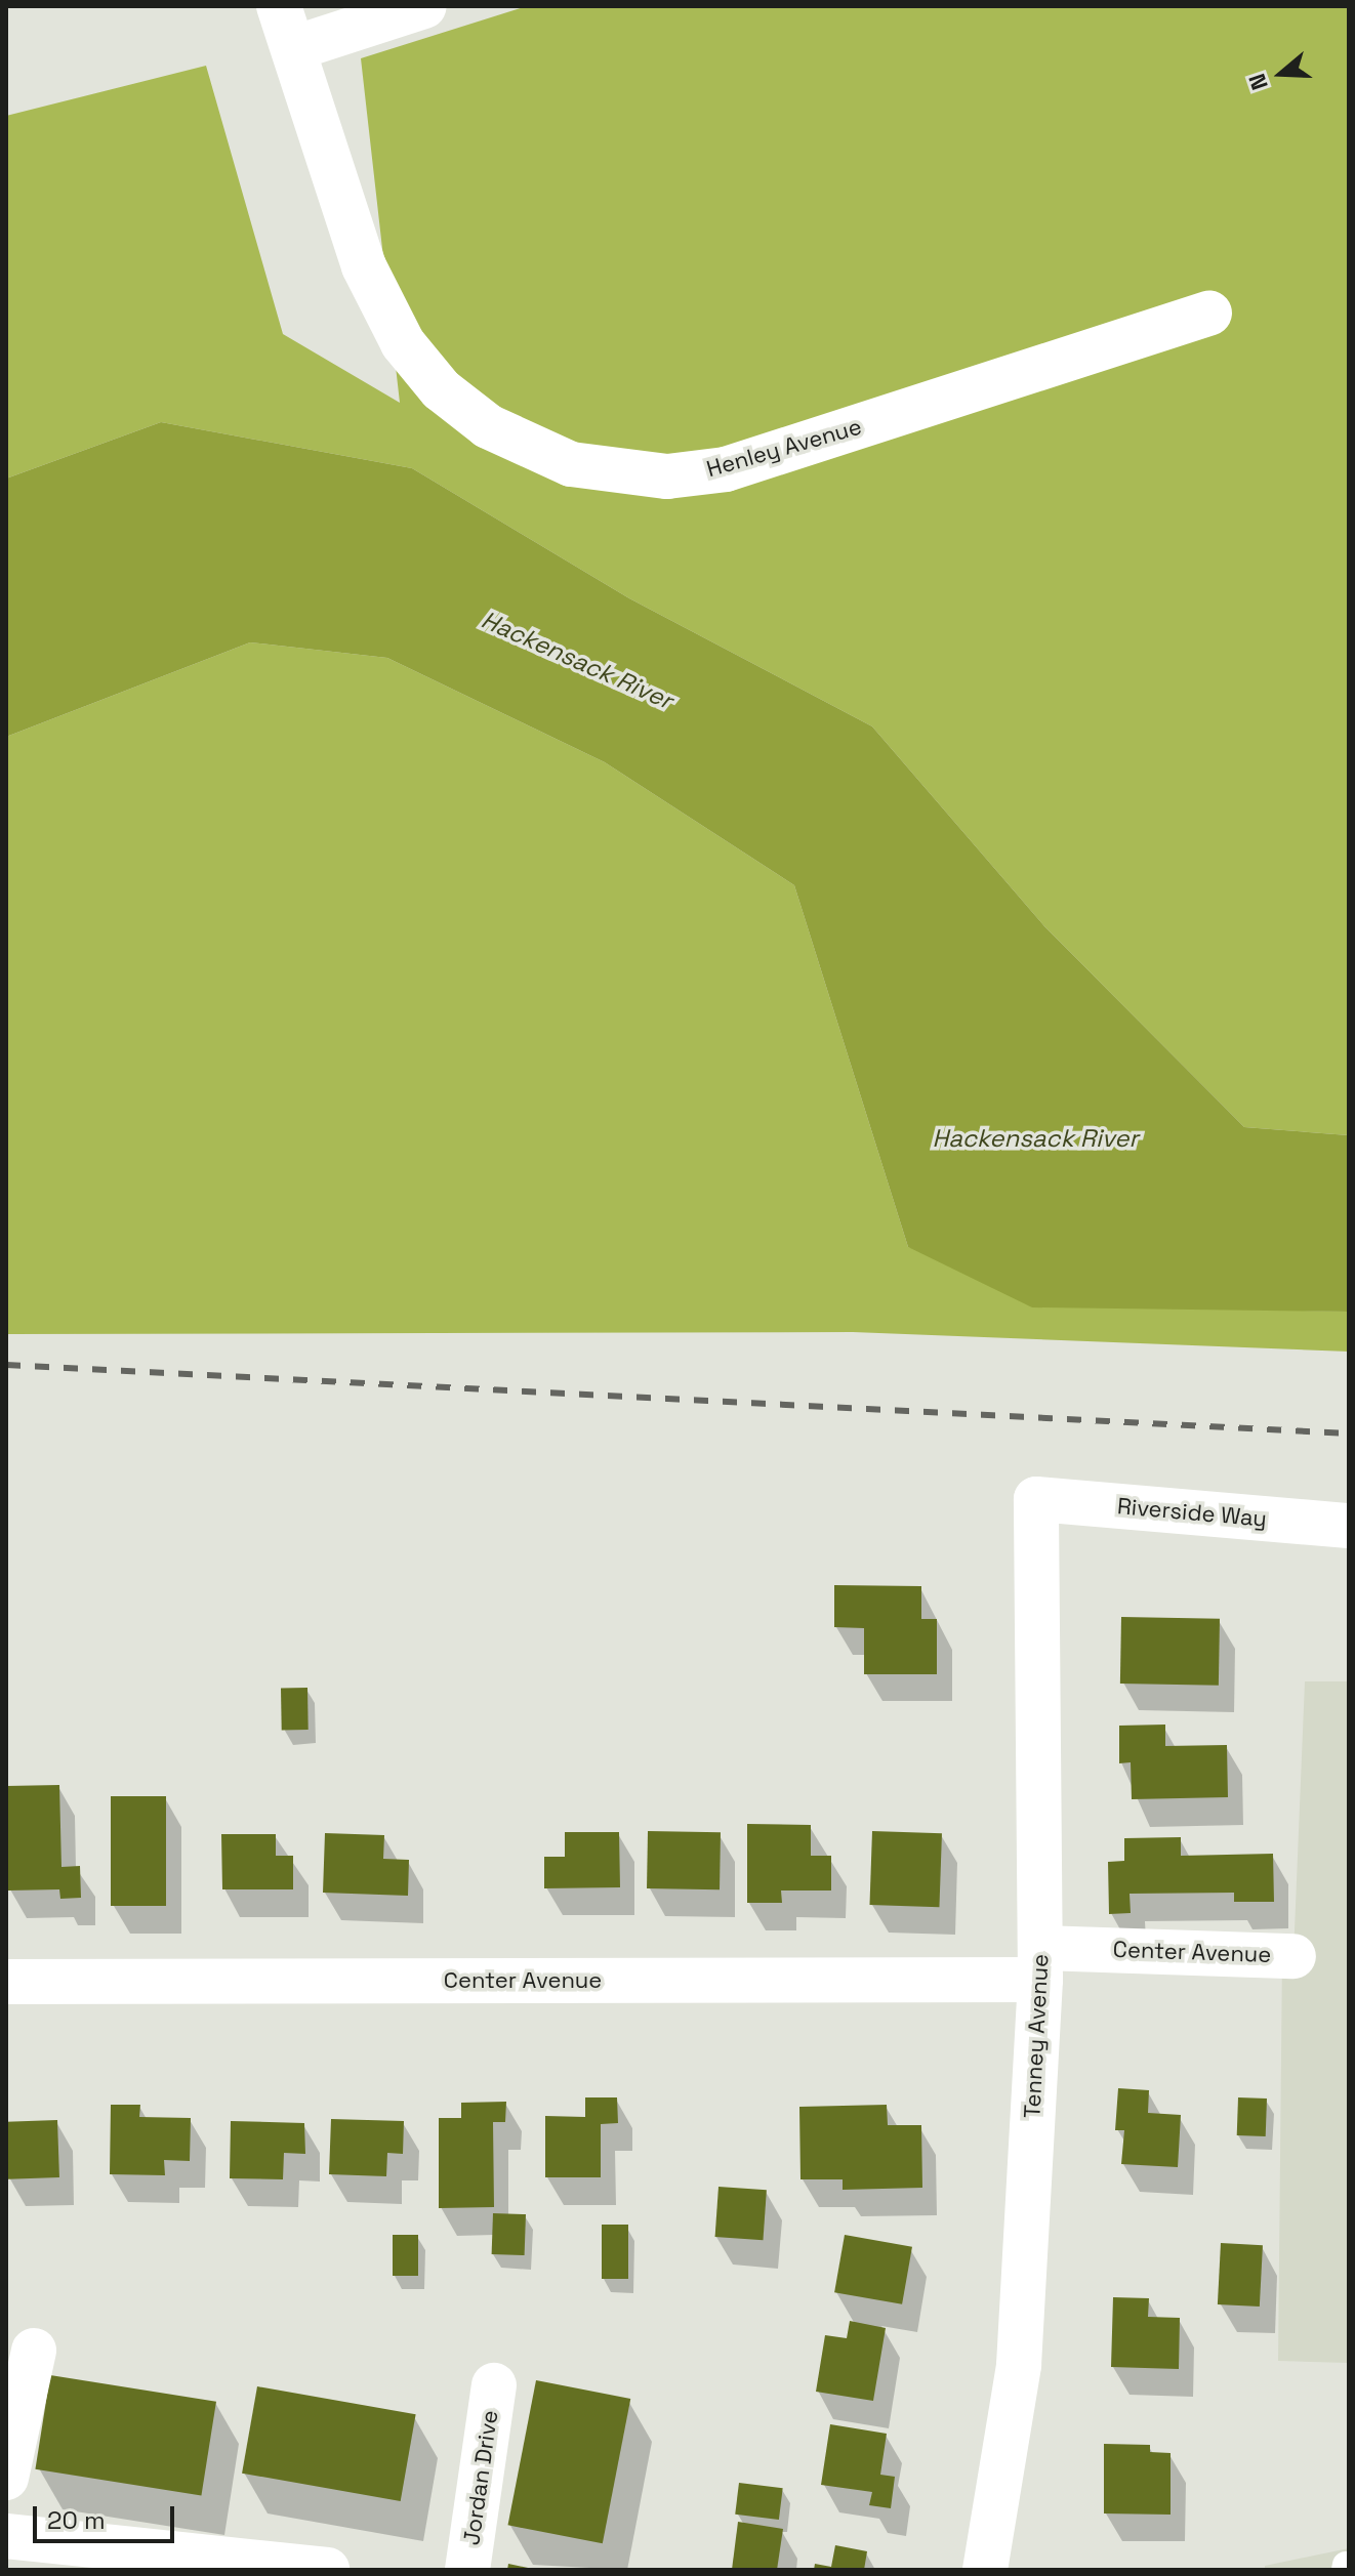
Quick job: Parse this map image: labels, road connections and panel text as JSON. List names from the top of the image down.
{
  "streets": {
    "street": [
      "Henley Avenue",
      "Riverside Way",
      "Center Avenue",
      "Tenney Avenue",
      "Jordan Drive"
    ]
  },
  "crossings": [
    ["Riverside Way", "Tenney Avenue"],
    ["Center Avenue", "Tenney Avenue"]
  ],
  "water": ["Hackensack River"],
  "scale_bar": "20 m",
  "north": "left"
}
